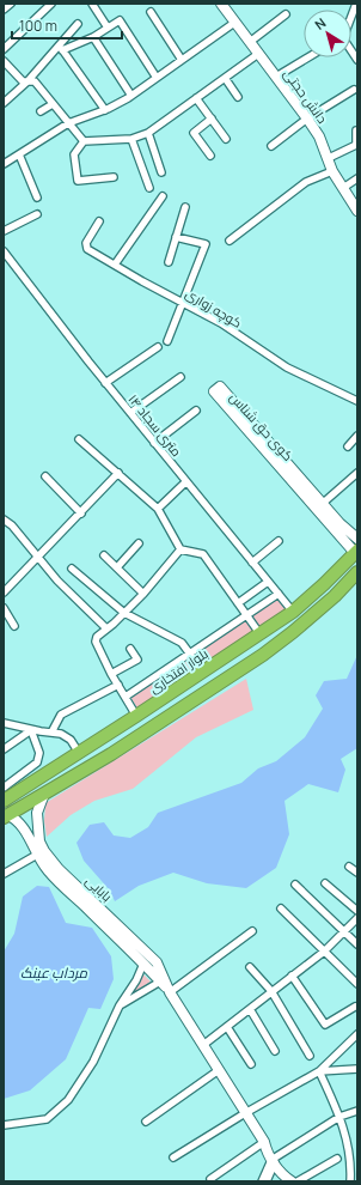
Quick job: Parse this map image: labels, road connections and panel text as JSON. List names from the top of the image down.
{
  "streets": {
    "highway": ["بلوار افتخاری"],
    "main road": ["دانش حجتی", "کوی حق شناس", "بابایی"],
    "street": ["کوچه زواری", "۱۴ متری سجاد"]
  },
  "crossings": [
    ["۱۴ متری سجاد", "بلوار افتخاری"],
    ["کوی حق شناس", "بلوار افتخاری"]
  ],
  "water": ["مرداب عینک"],
  "scale_bar": "100 m",
  "north": "top left"
}
